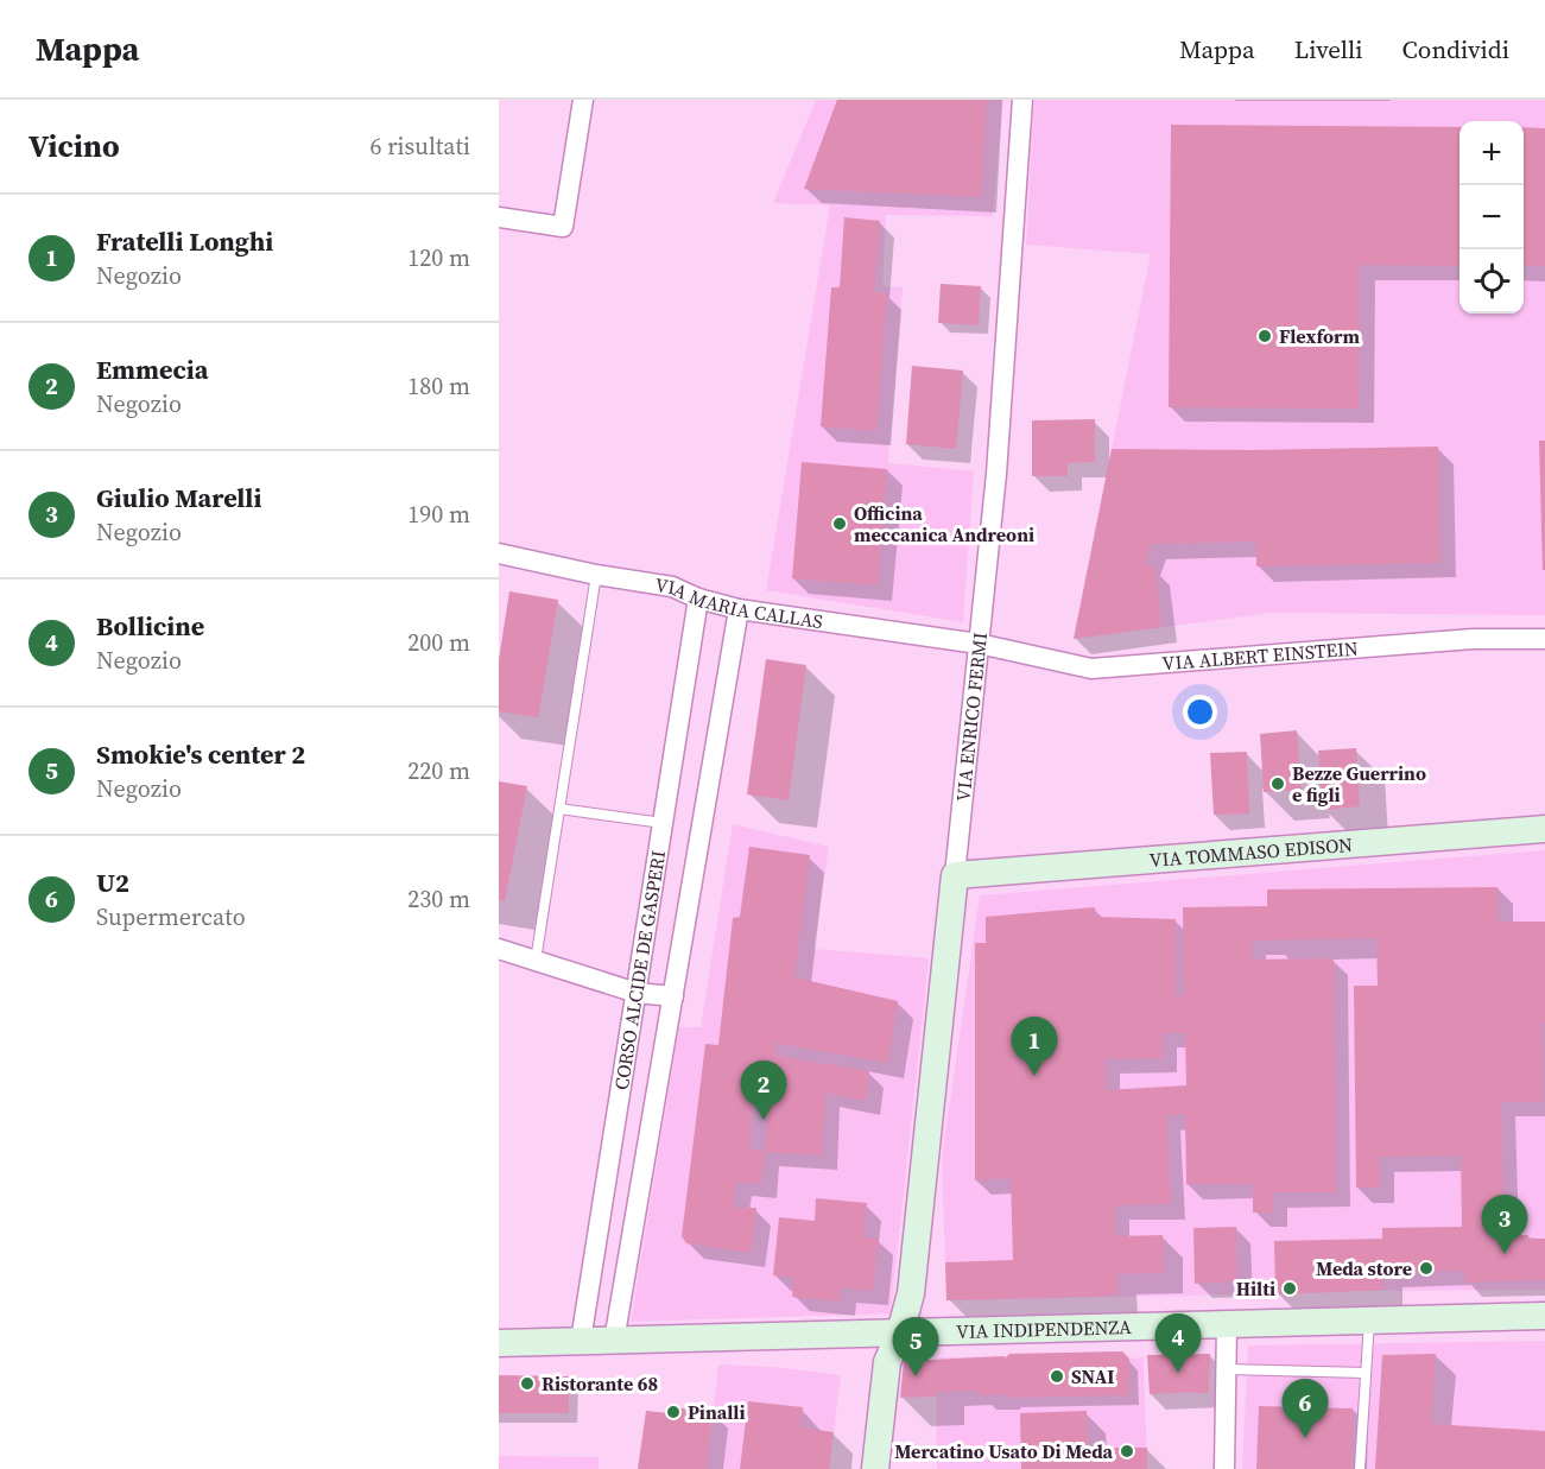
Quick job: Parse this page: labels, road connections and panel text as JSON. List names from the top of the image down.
{
  "streets": {
    "street": [
      "VIA MARIA CALLAS",
      "VIA ALBERT EINSTEIN",
      "VIA ENRICO FERMI",
      "VIA TOMMASO EDISON",
      "CORSO ALCIDE DE GASPERI",
      "VIA INDIPENDENZA"
    ]
  },
  "crossings": [
    ["VIA MARIA CALLAS", "VIA ALBERT EINSTEIN"],
    ["VIA MARIA CALLAS", "VIA ENRICO FERMI"],
    ["VIA MARIA CALLAS", "CORSO ALCIDE DE GASPERI"],
    ["VIA ALBERT EINSTEIN", "VIA ENRICO FERMI"],
    ["VIA ENRICO FERMI", "VIA TOMMASO EDISON"],
    ["VIA ENRICO FERMI", "VIA INDIPENDENZA"],
    ["CORSO ALCIDE DE GASPERI", "VIA INDIPENDENZA"]
  ],
  "places": [
    "Flexform",
    "Officina meccanica Andreoni",
    "Bezze Guerrino e figli",
    "Meda store",
    "Hilti",
    "SNAI",
    "Ristorante 68",
    "Pinalli",
    "Mercatino Usato Di Meda"
  ],
  "page": {
    "header": "Mappa",
    "nav": ["Mappa", "Livelli", "Condividi"],
    "heading": ["Vicino", "6 risultati"],
    "map_buttons": ["+", "−"],
    "list": [
      {
        "mark": "1",
        "name": "Fratelli Longhi",
        "note": "Negozio",
        "value": "120 m"
      },
      {
        "mark": "2",
        "name": "Emmecia",
        "note": "Negozio",
        "value": "180 m"
      },
      {
        "mark": "3",
        "name": "Giulio Marelli",
        "note": "Negozio",
        "value": "190 m"
      },
      {
        "mark": "4",
        "name": "Bollicine",
        "note": "Negozio",
        "value": "200 m"
      },
      {
        "mark": "5",
        "name": "Smokie's center 2",
        "note": "Negozio",
        "value": "220 m"
      },
      {
        "mark": "6",
        "name": "U2",
        "note": "Supermercato",
        "value": "230 m"
      }
    ],
    "pins": [
      "1",
      "2",
      "3",
      "4",
      "5",
      "6"
    ]
  }
}
